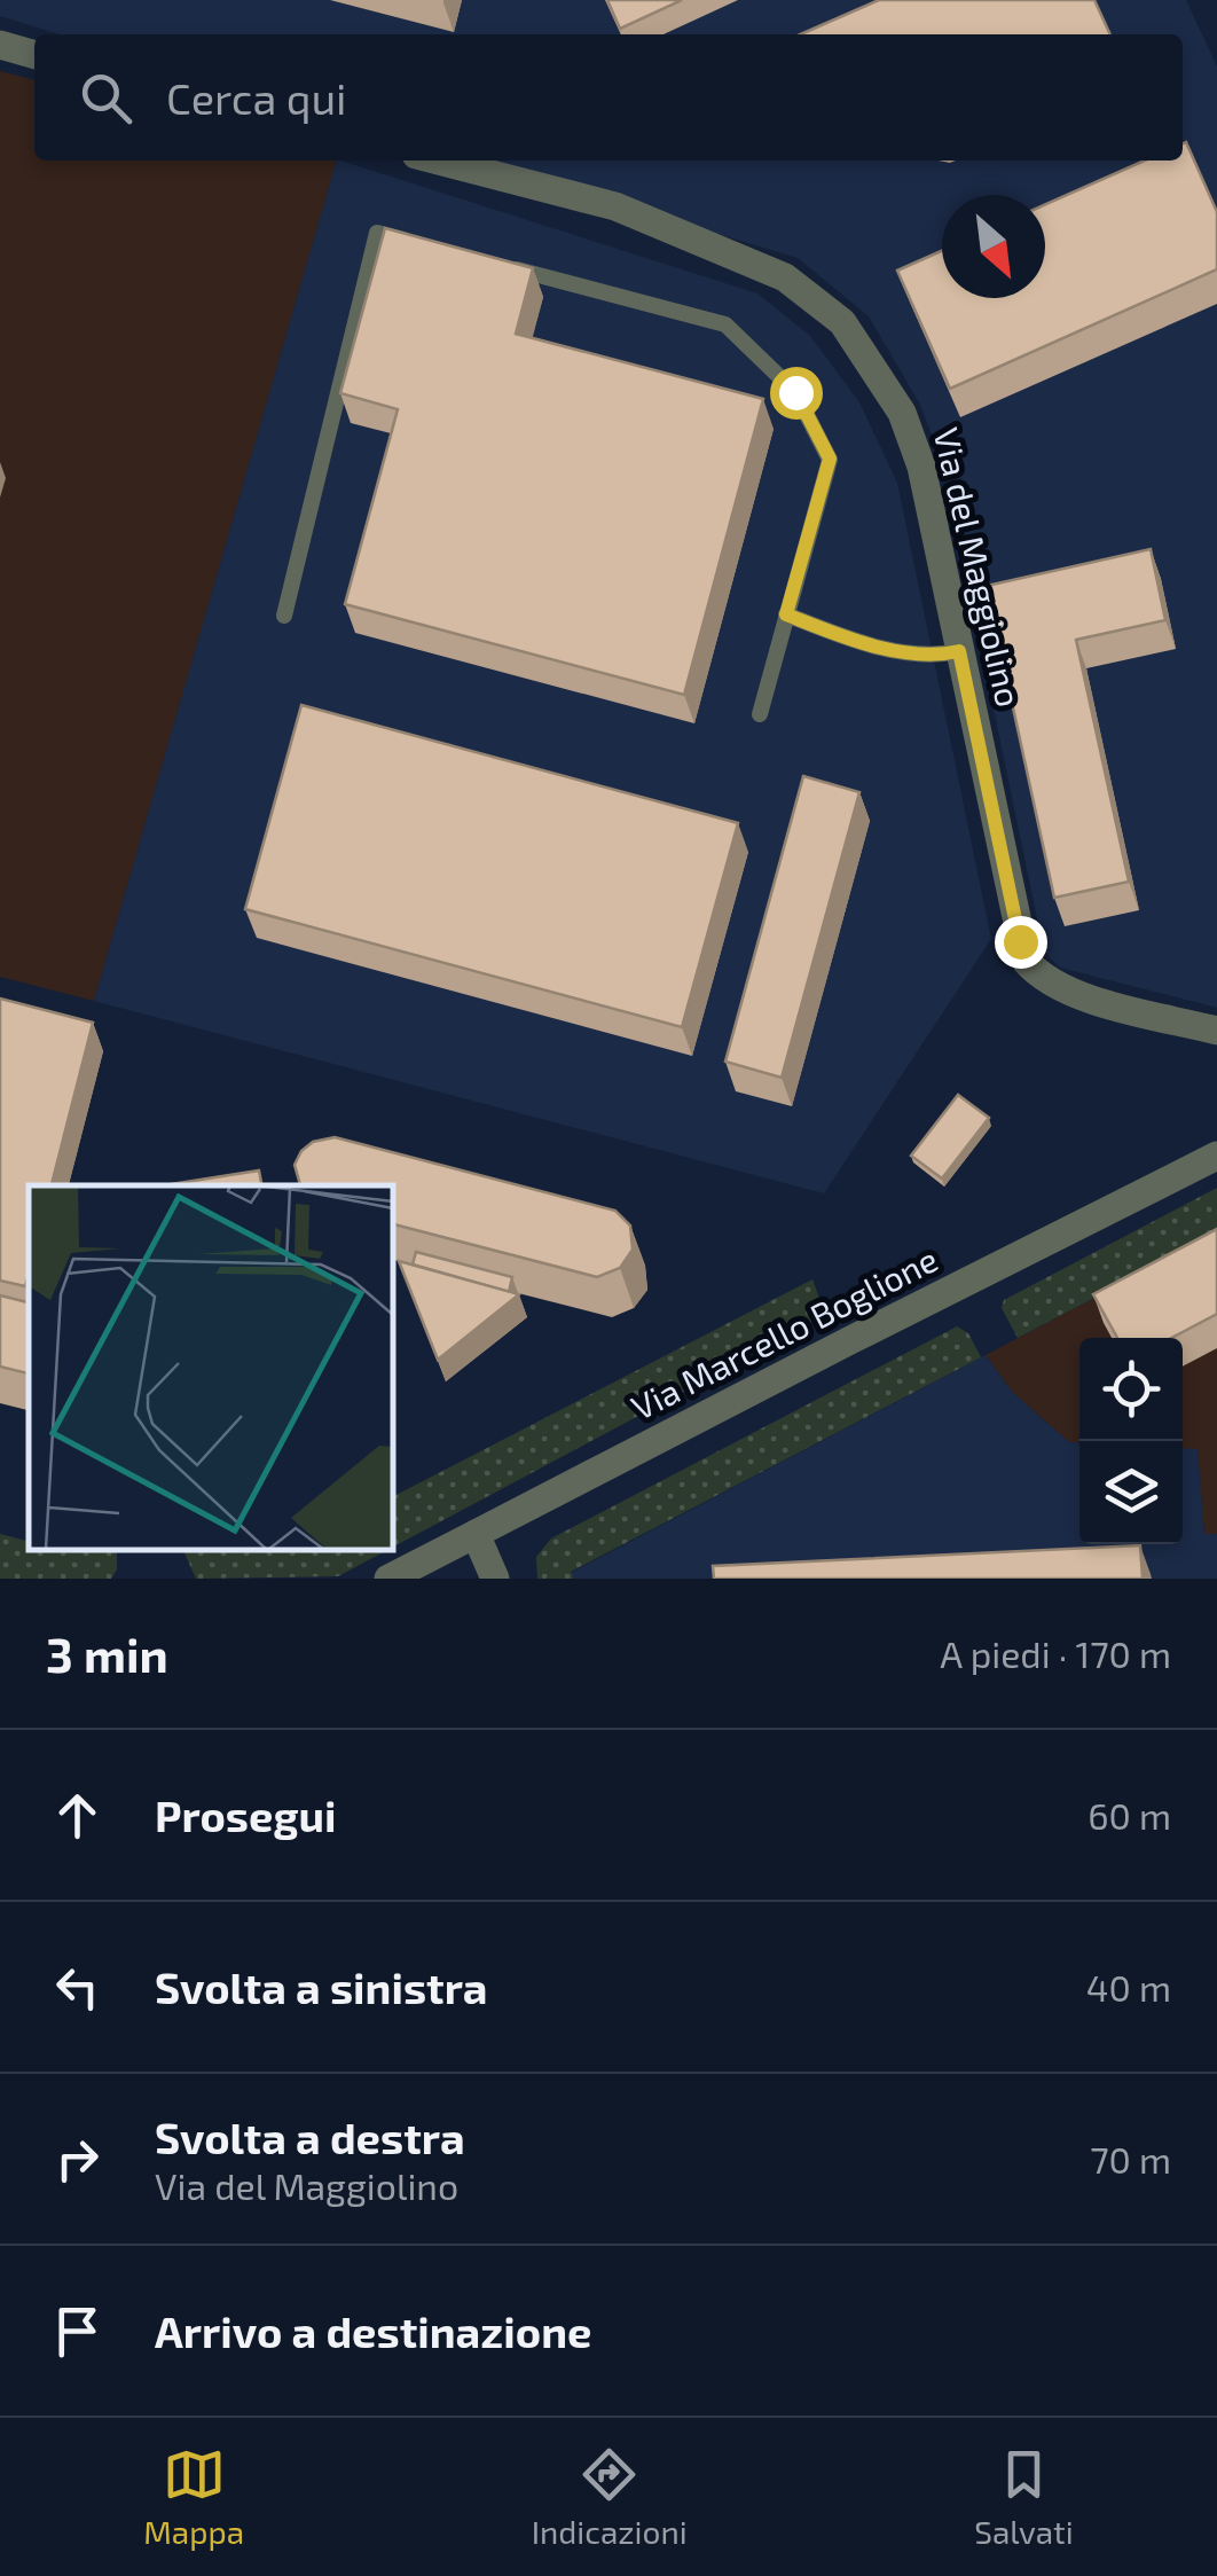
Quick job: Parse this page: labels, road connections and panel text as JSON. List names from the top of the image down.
{
  "streets": {
    "street": ["Via del Maggiolino", "Via Marcello Boglione"]
  },
  "north": "bottom right",
  "page": {
    "search": "Cerca qui",
    "heading": ["3 min", "A piedi · 170 m"],
    "list": [
      ["Prosegui", "60 m"],
      ["Svolta a sinistra", "40 m"],
      ["Svolta a destra", "Via del Maggiolino", "70 m"],
      "Arrivo a destinazione"
    ],
    "nav": ["Mappa", "Indicazioni", "Salvati"]
  }
}
